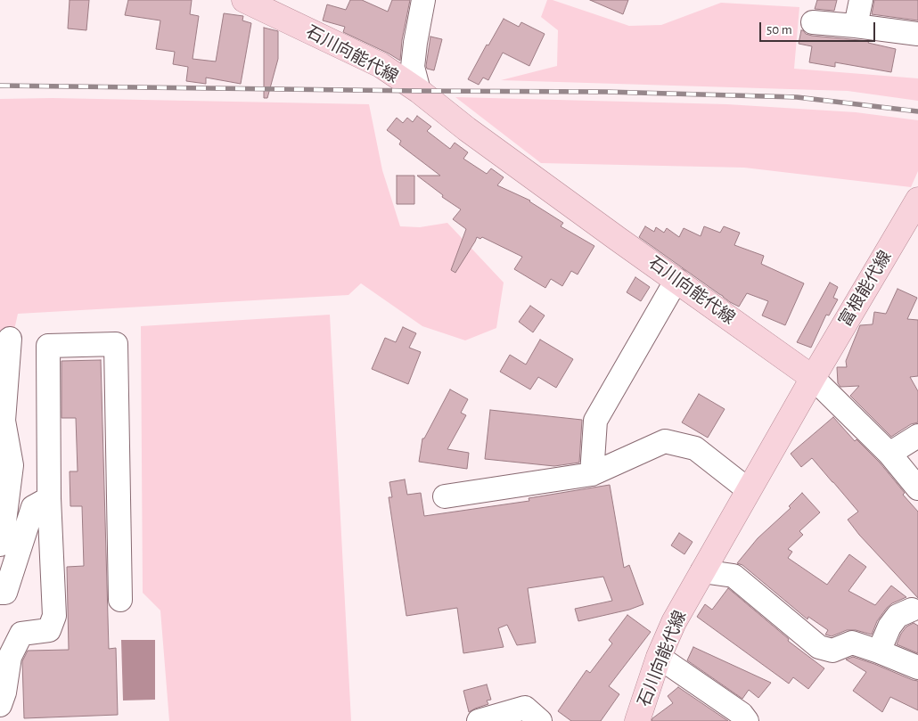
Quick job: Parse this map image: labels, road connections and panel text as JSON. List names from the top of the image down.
{
  "streets": {
    "main road": ["石川向能代線", "富根能代線"]
  },
  "crossings": [
    ["石川向能代線", "富根能代線"]
  ],
  "scale_bar": "50 m"
}
